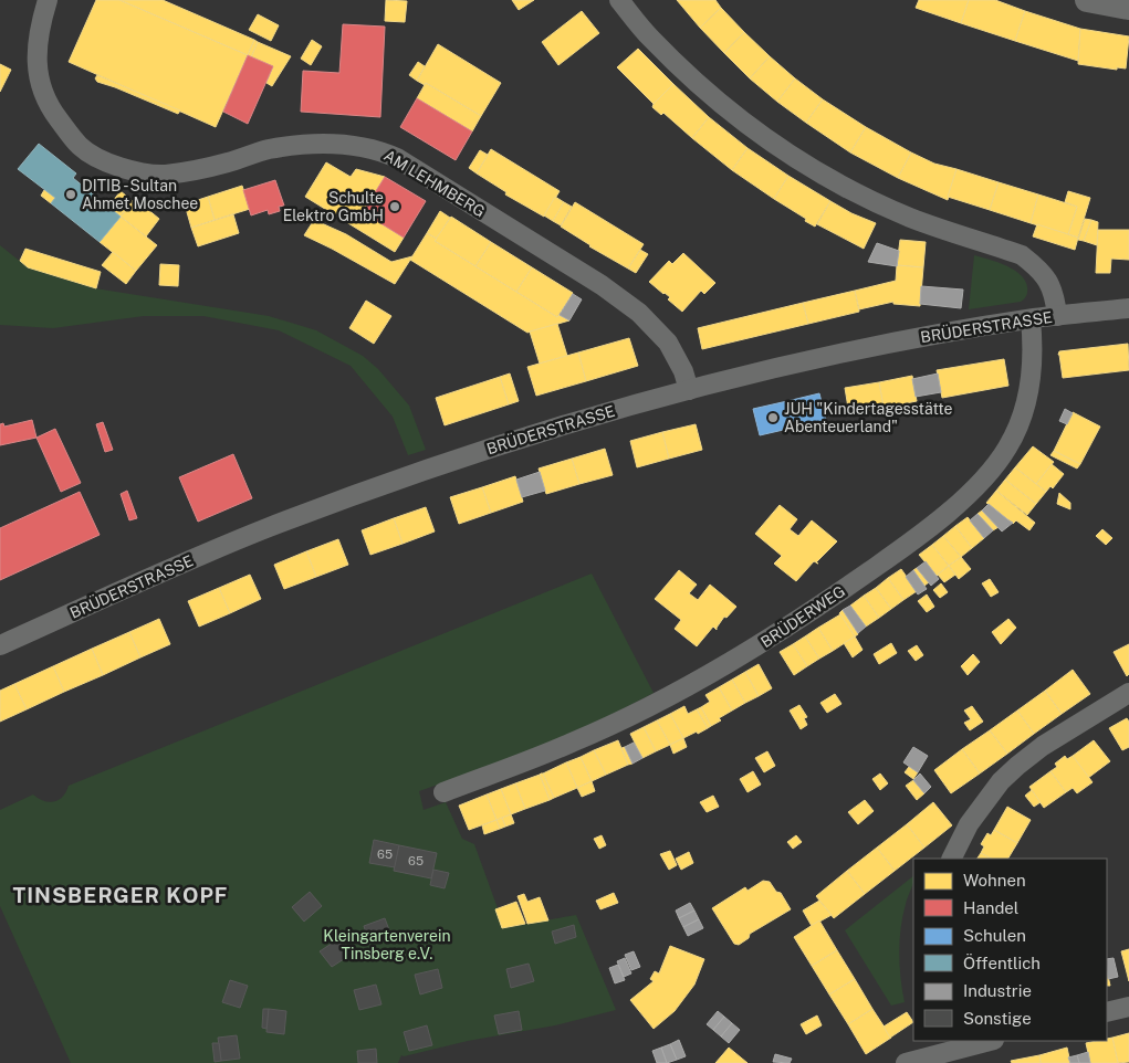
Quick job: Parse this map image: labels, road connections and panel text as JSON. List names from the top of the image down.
{
  "streets": {
    "street": ["AM LEHMBERG", "BRÜDERSTRASSE", "BRÜDERWEG"]
  },
  "crossings": [
    ["AM LEHMBERG", "BRÜDERSTRASSE"],
    ["BRÜDERSTRASSE", "BRÜDERWEG"]
  ],
  "districts": ["TINSBERGER KOPF"],
  "parks": ["Kleingartenverein Tinsberg e.V."],
  "places": ["DITIB - Sultan Ahmet Moschee", "Schulte Elektro GmbH", "JUH \"Kindertagesstätte Abenteuerland\""],
  "house_numbers": ["65", "65"],
  "legend": [
    "Wohnen",
    "Handel",
    "Schulen",
    "Öffentlich",
    "Industrie",
    "Sonstige"
  ]
}
